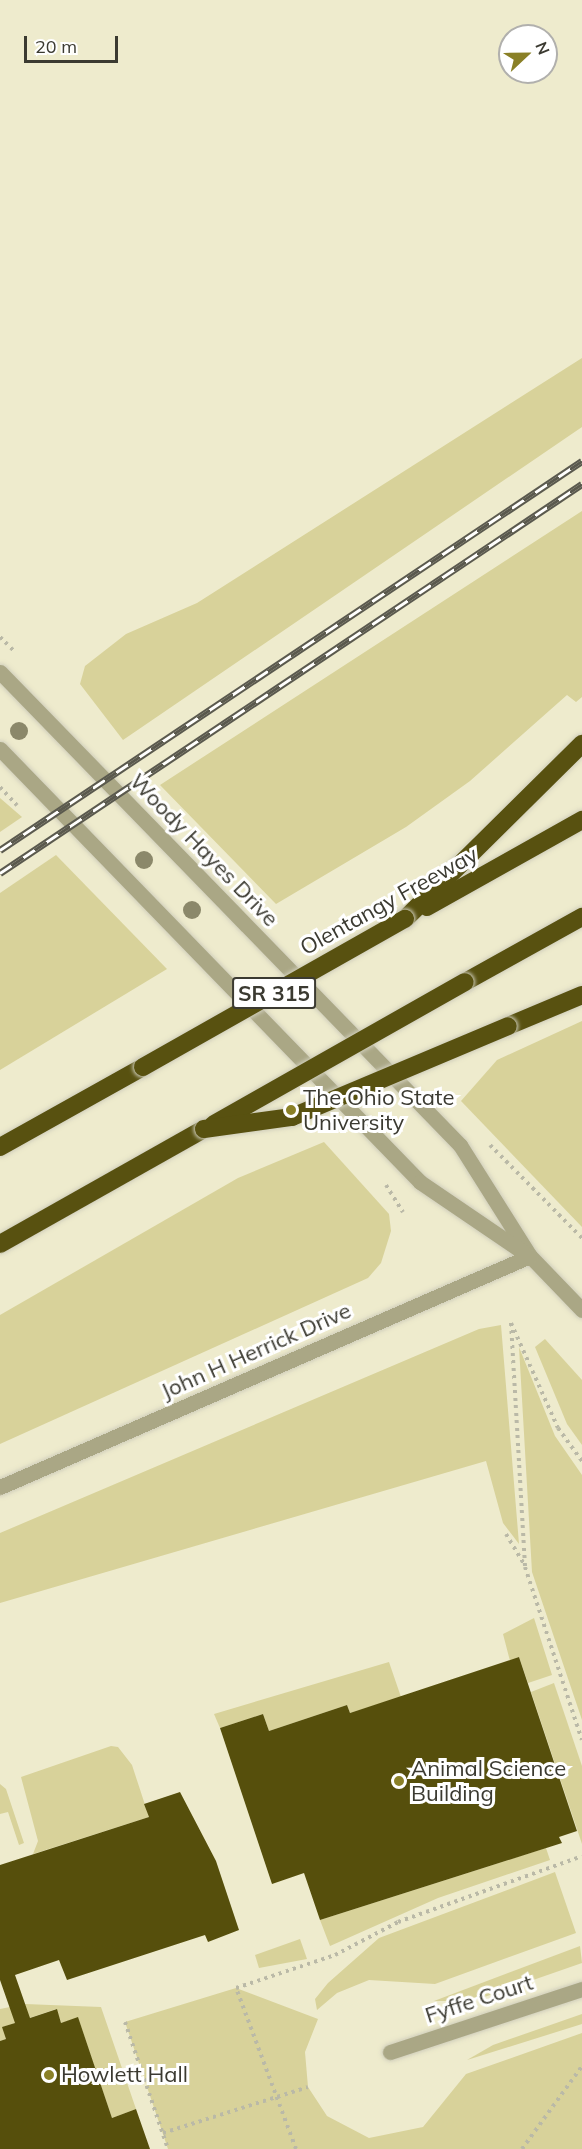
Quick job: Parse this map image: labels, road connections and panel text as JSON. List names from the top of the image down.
{
  "streets": {
    "highway": ["Olentangy Freeway", "SR 315"],
    "street": ["Woody Hayes Drive", "John H Herrick Drive", "Fyffe Court"]
  },
  "crossings": [
    ["Woody Hayes Drive", "John H Herrick Drive"]
  ],
  "places": ["The Ohio State University", "Animal Science Building", "Howlett Hall"],
  "scale_bar": "20 m",
  "north": "right"
}
